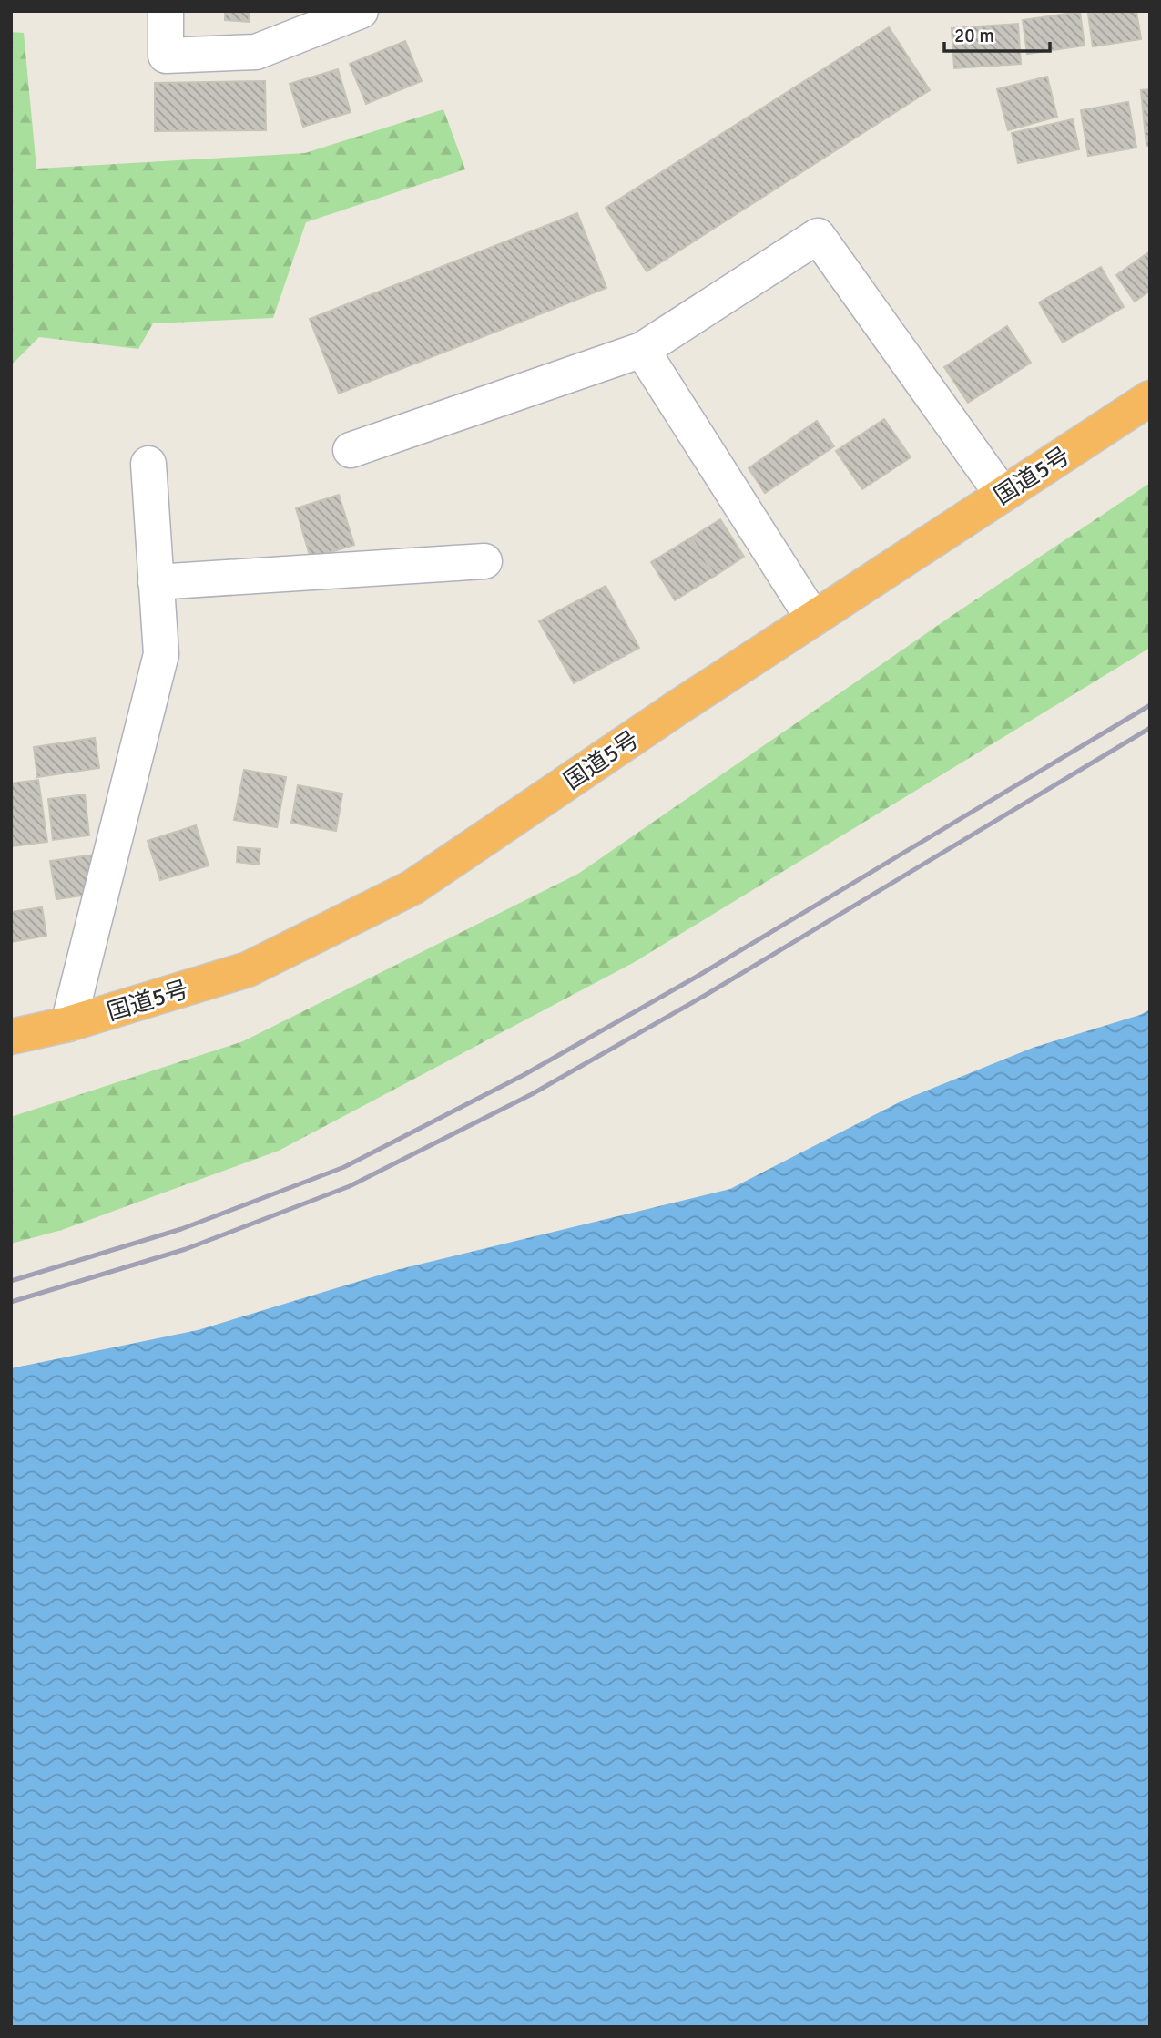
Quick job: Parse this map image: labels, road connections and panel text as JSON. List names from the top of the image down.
{
  "streets": {
    "highway": ["国道5号"]
  },
  "scale_bar": "20 m"
}
